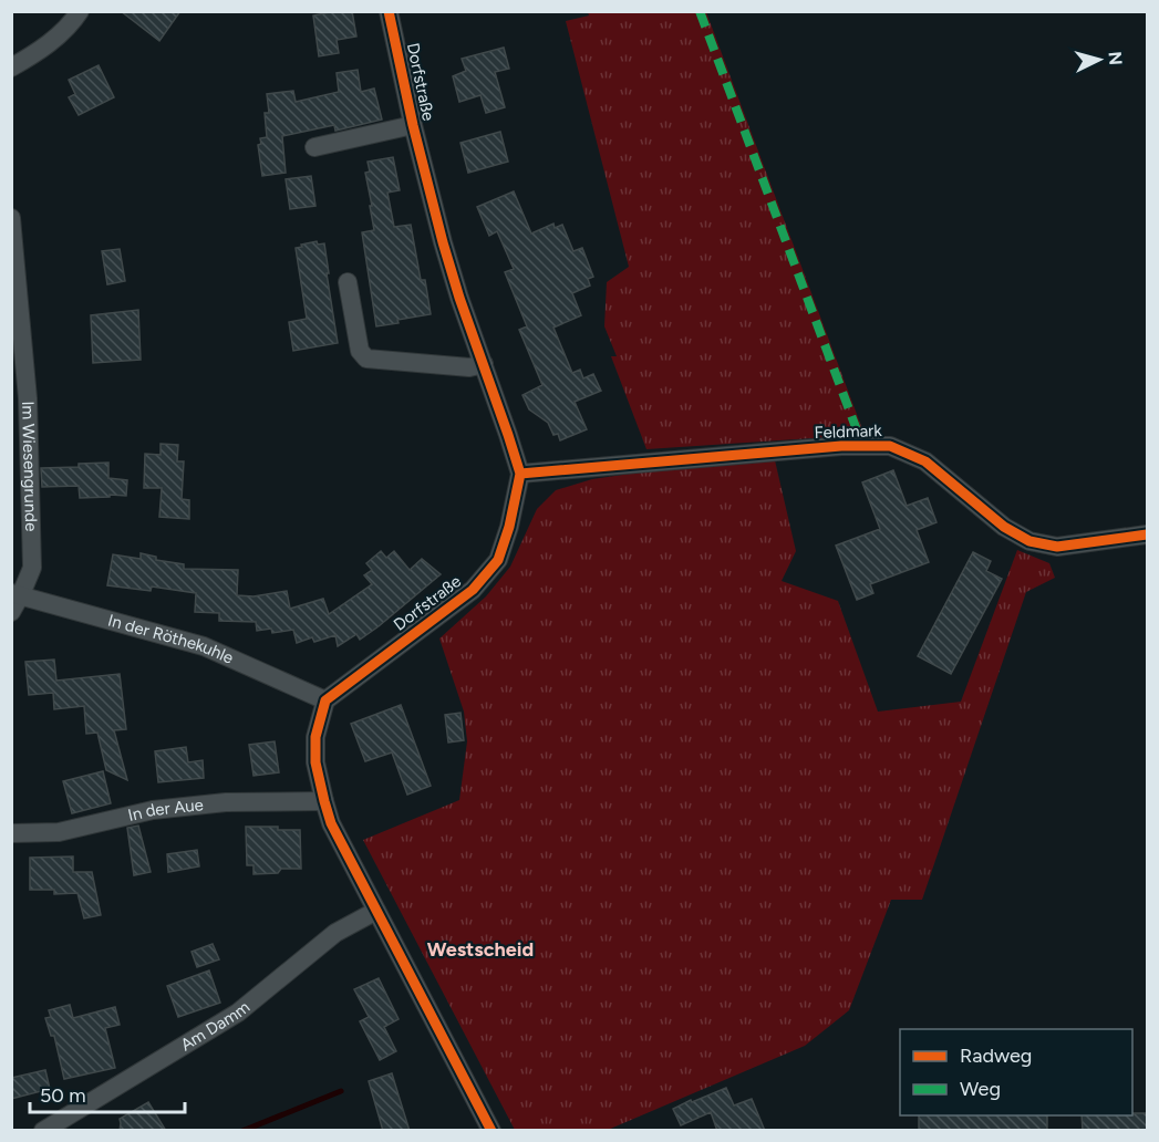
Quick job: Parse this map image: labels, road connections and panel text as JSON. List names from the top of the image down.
{
  "streets": {
    "street": [
      "Dorfstraße",
      "Feldmark",
      "Im Wiesengrunde",
      "In der Röthekuhle",
      "In der Aue",
      "Am Damm"
    ]
  },
  "crossings": [
    ["Dorfstraße", "Feldmark"],
    ["Dorfstraße", "In der Röthekuhle"],
    ["Im Wiesengrunde", "In der Röthekuhle"]
  ],
  "districts": ["Westscheid"],
  "legend": ["Radweg", "Weg"],
  "scale_bar": "50 m",
  "north": "right"
}
